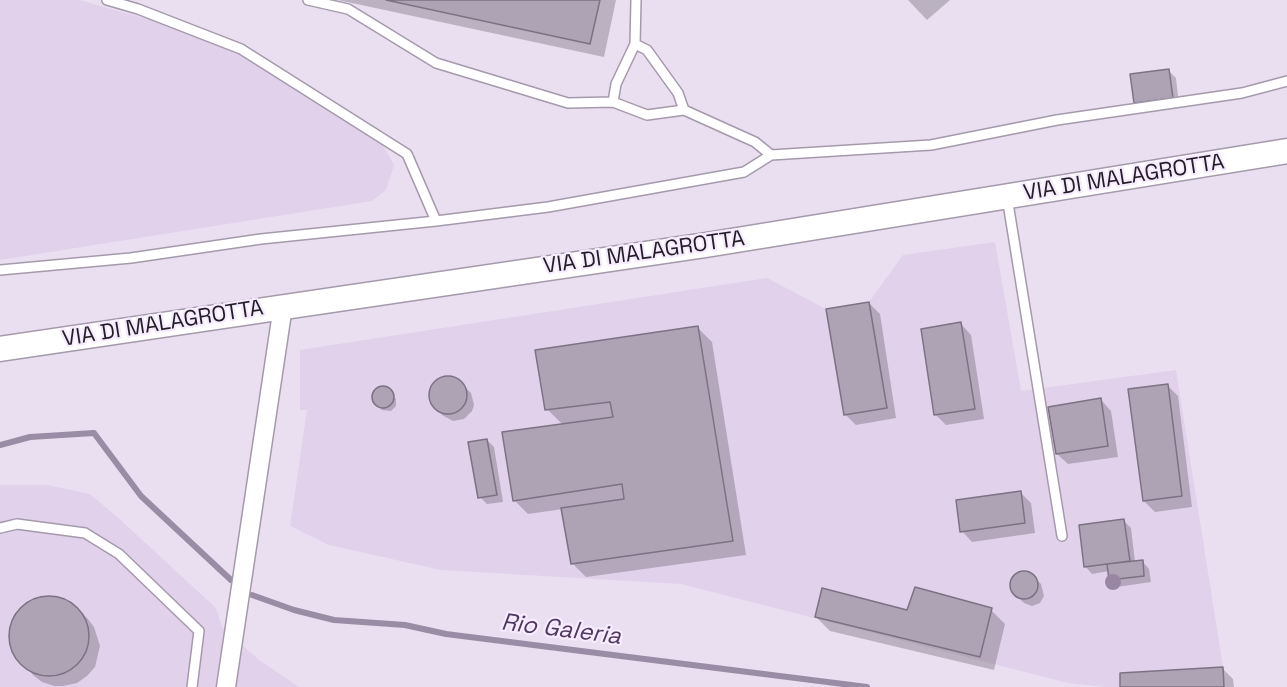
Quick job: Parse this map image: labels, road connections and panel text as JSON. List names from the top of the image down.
{
  "streets": {
    "main road": ["VIA DI MALAGROTTA"]
  },
  "water": ["Rio Galeria"]
}
